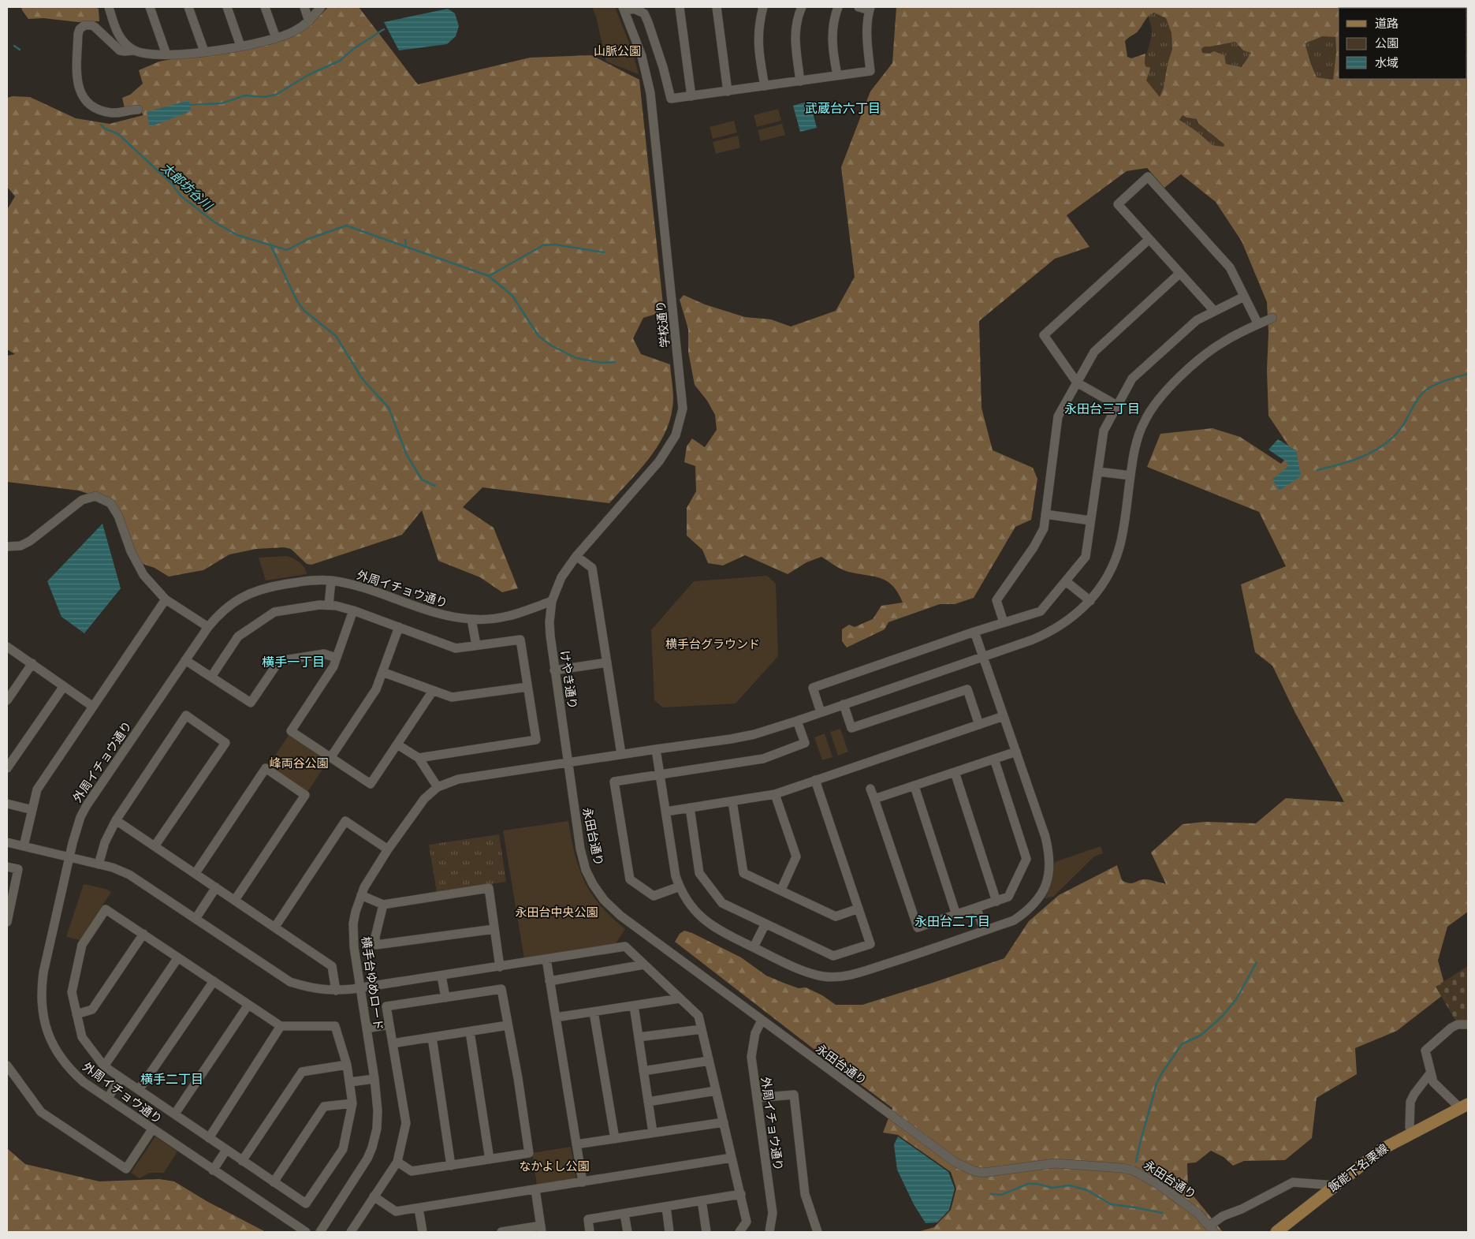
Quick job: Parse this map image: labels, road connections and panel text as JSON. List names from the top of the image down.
{
  "streets": {
    "main road": ["飯能下名栗線"],
    "street": [
      "学校通り",
      "外周イチョウ通り",
      "けやき通り",
      "永田台通り",
      "横手台ゆめロード"
    ]
  },
  "crossings": [
    ["学校通り", "外周イチョウ通り"],
    ["学校通り", "けやき通り"],
    ["外周イチョウ通り", "けやき通り"],
    ["外周イチョウ通り", "永田台通り"],
    ["けやき通り", "永田台通り"],
    ["けやき通り", "横手台ゆめロード"],
    ["永田台通り", "横手台ゆめロード"]
  ],
  "districts": [
    "武蔵台六丁目",
    "永田台三丁目",
    "横手一丁目",
    "永田台二丁目",
    "横手二丁目"
  ],
  "water": ["太郎坊谷川"],
  "parks": [
    "山脈公園",
    "横手台グラウンド",
    "峰両谷公園",
    "永田台中央公園",
    "なかよし公園"
  ],
  "legend": ["道路", "公園", "水域"]
}
